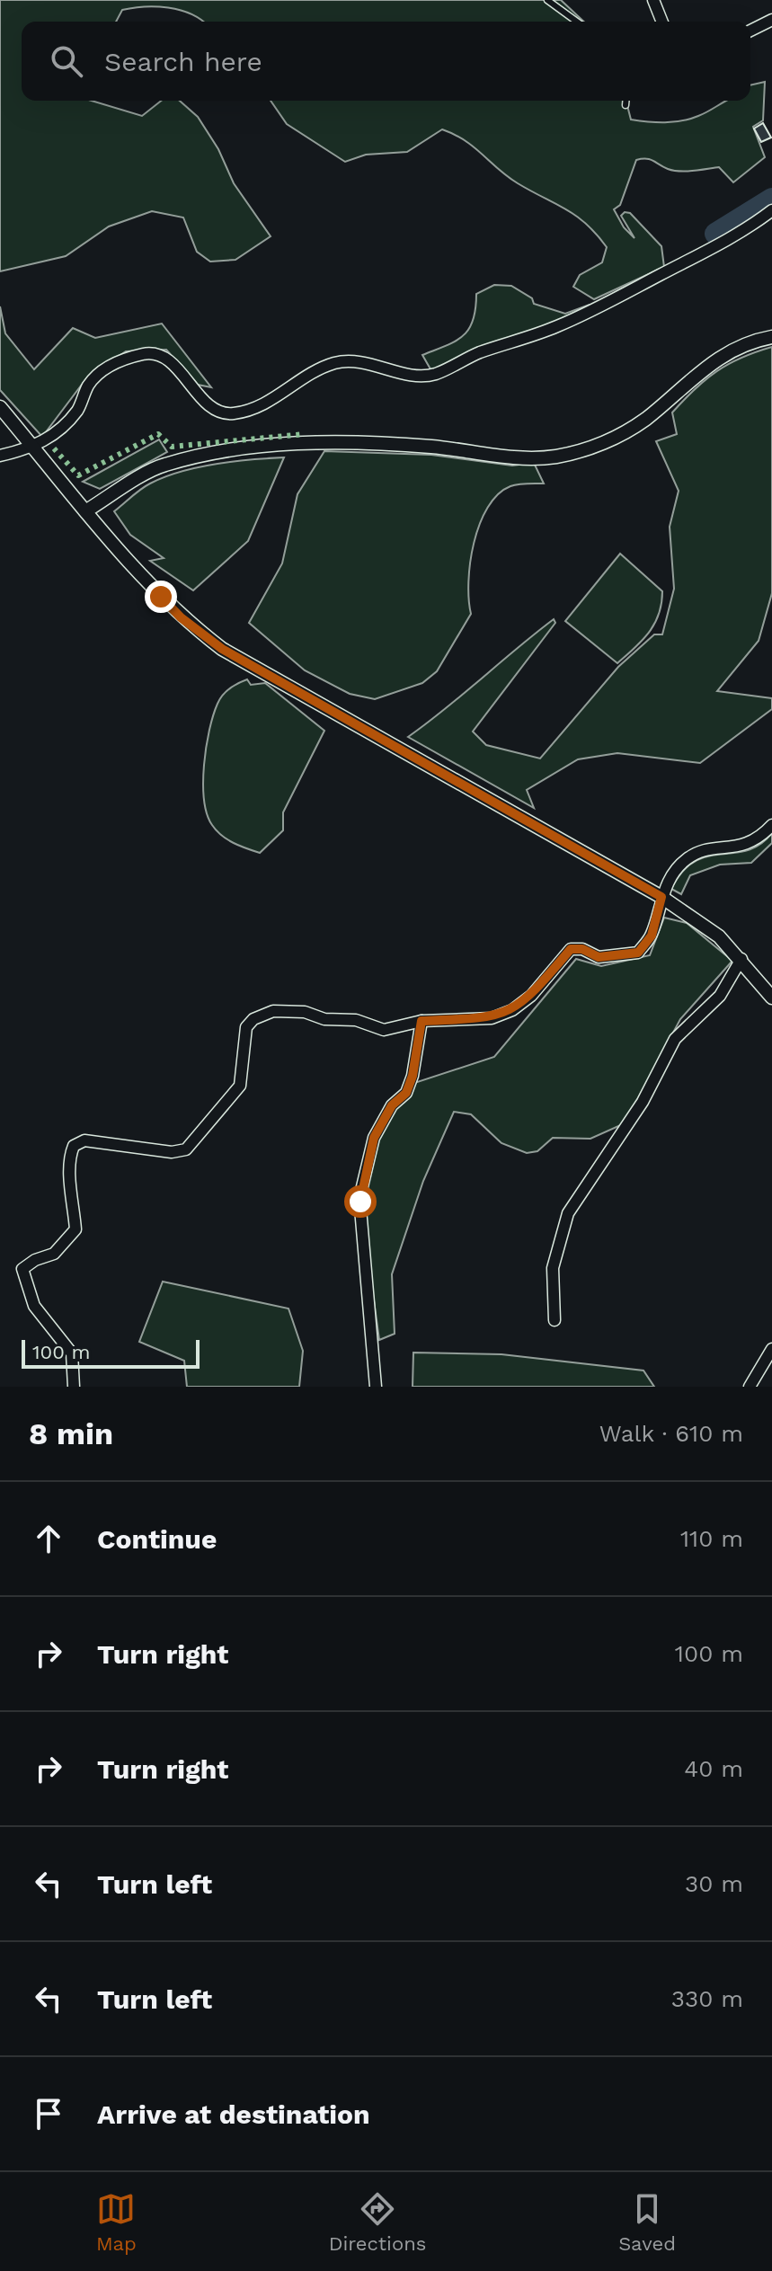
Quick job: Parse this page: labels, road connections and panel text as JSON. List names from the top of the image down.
{
  "scale_bar": "100 m",
  "page": {
    "search": "Search here",
    "scale": "100 m",
    "heading": ["8 min", "Walk · 610 m"],
    "list": [
      ["Continue", "110 m"],
      ["Turn right", "100 m"],
      ["Turn right", "40 m"],
      ["Turn left", "30 m"],
      ["Turn left", "330 m"],
      "Arrive at destination"
    ],
    "nav": ["Map", "Directions", "Saved"]
  }
}
